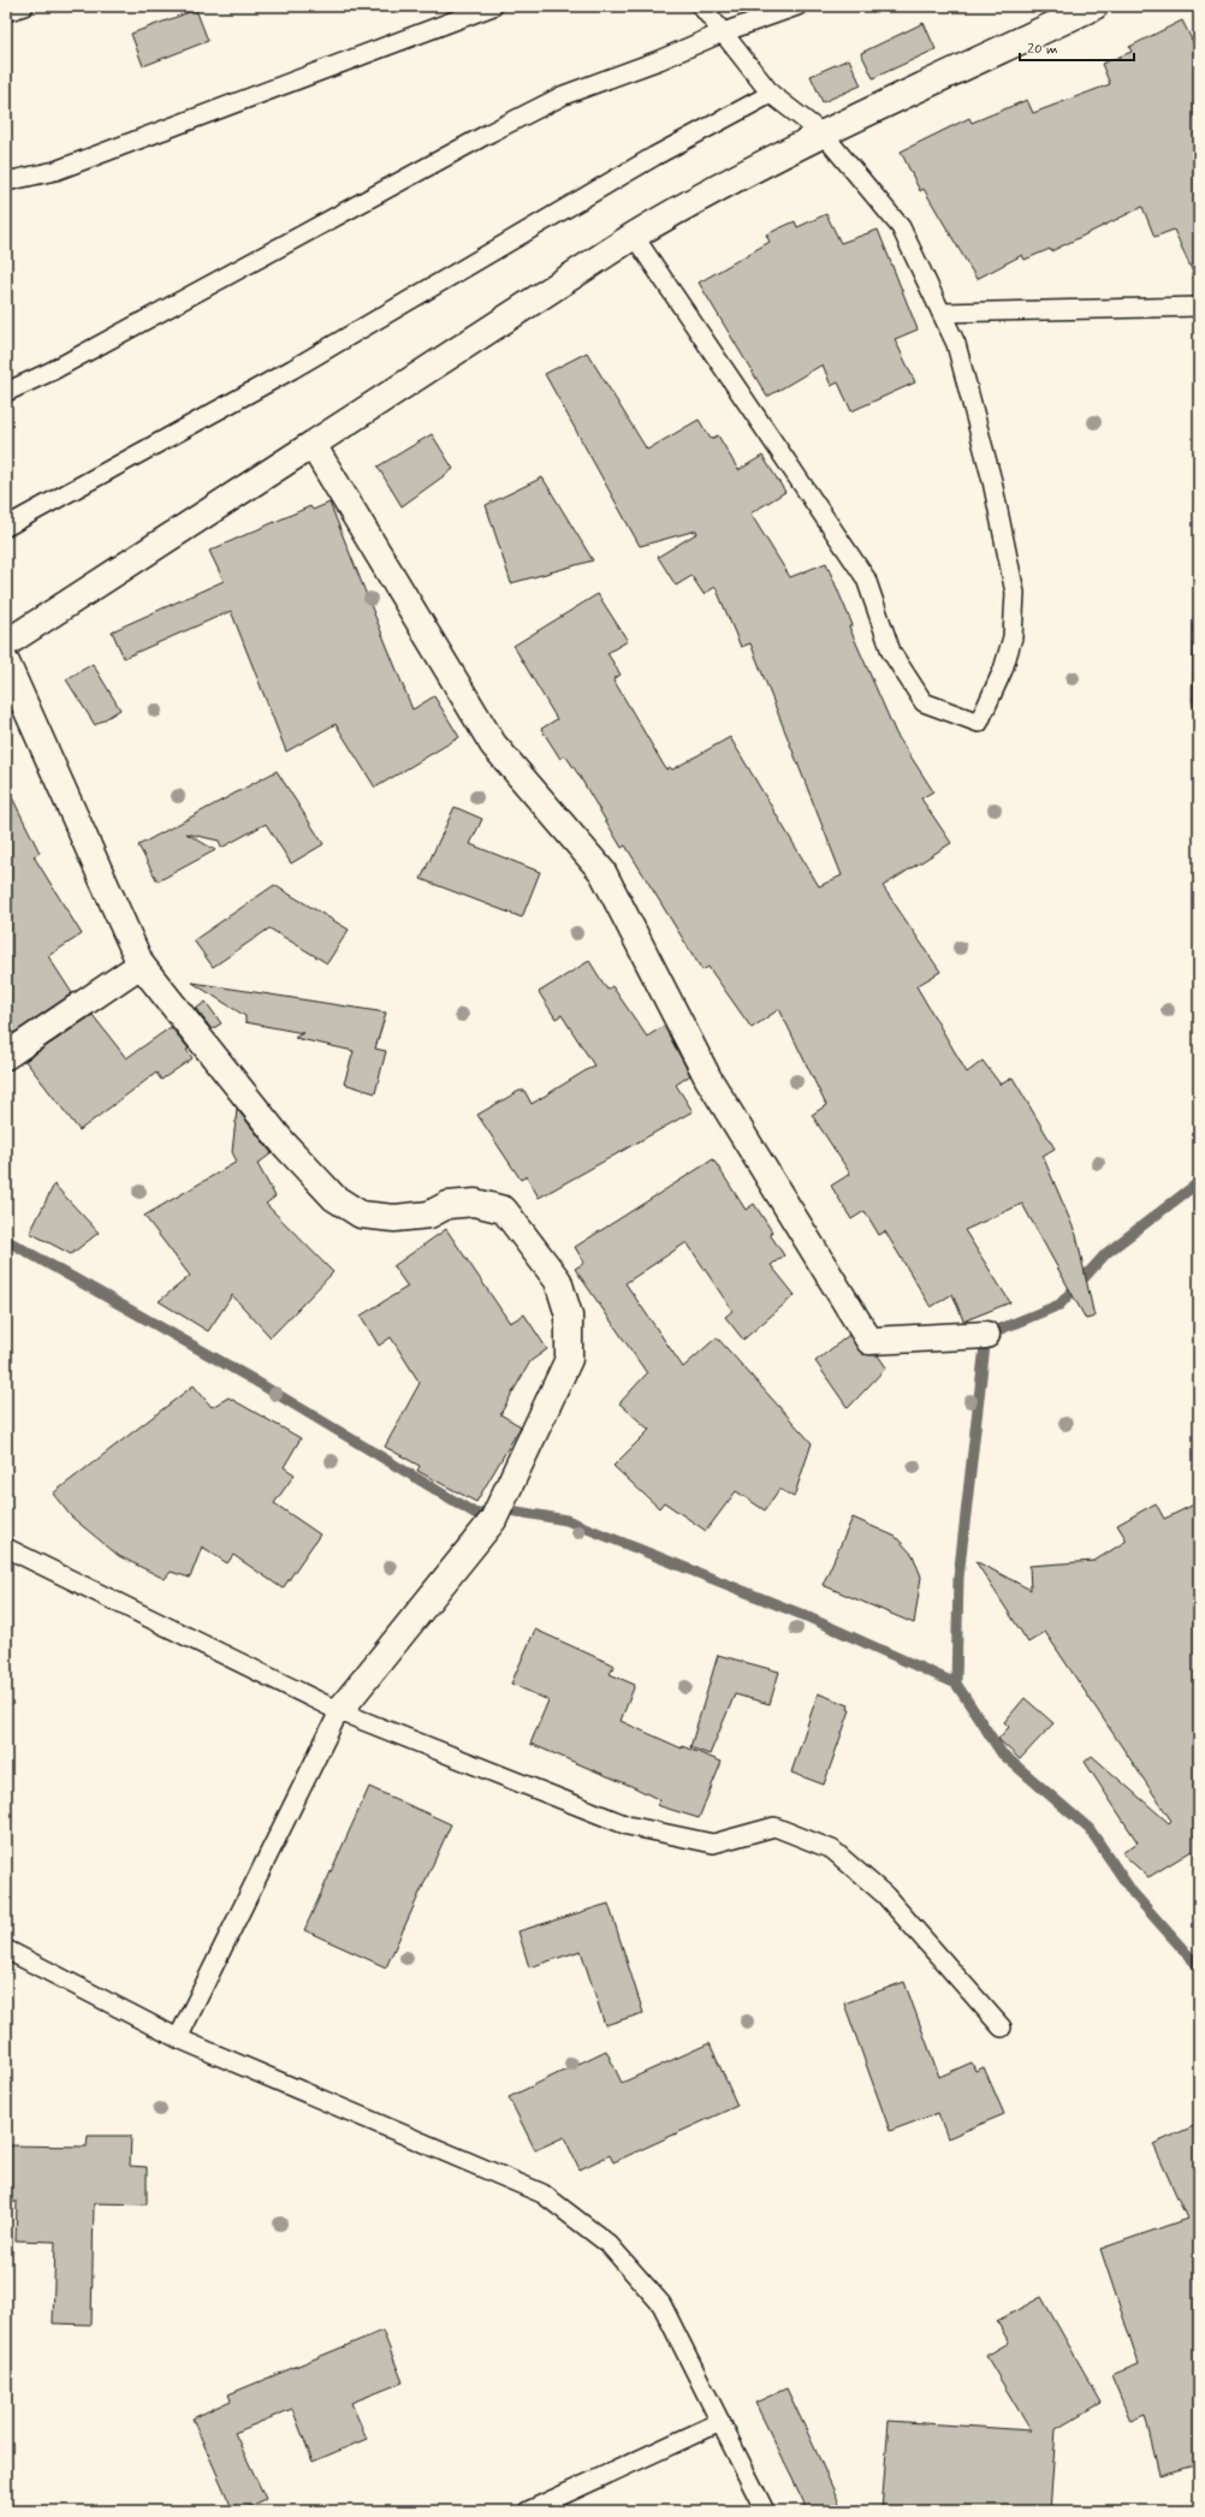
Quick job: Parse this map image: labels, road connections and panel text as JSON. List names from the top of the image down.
{
  "scale_bar": "20 m"
}
